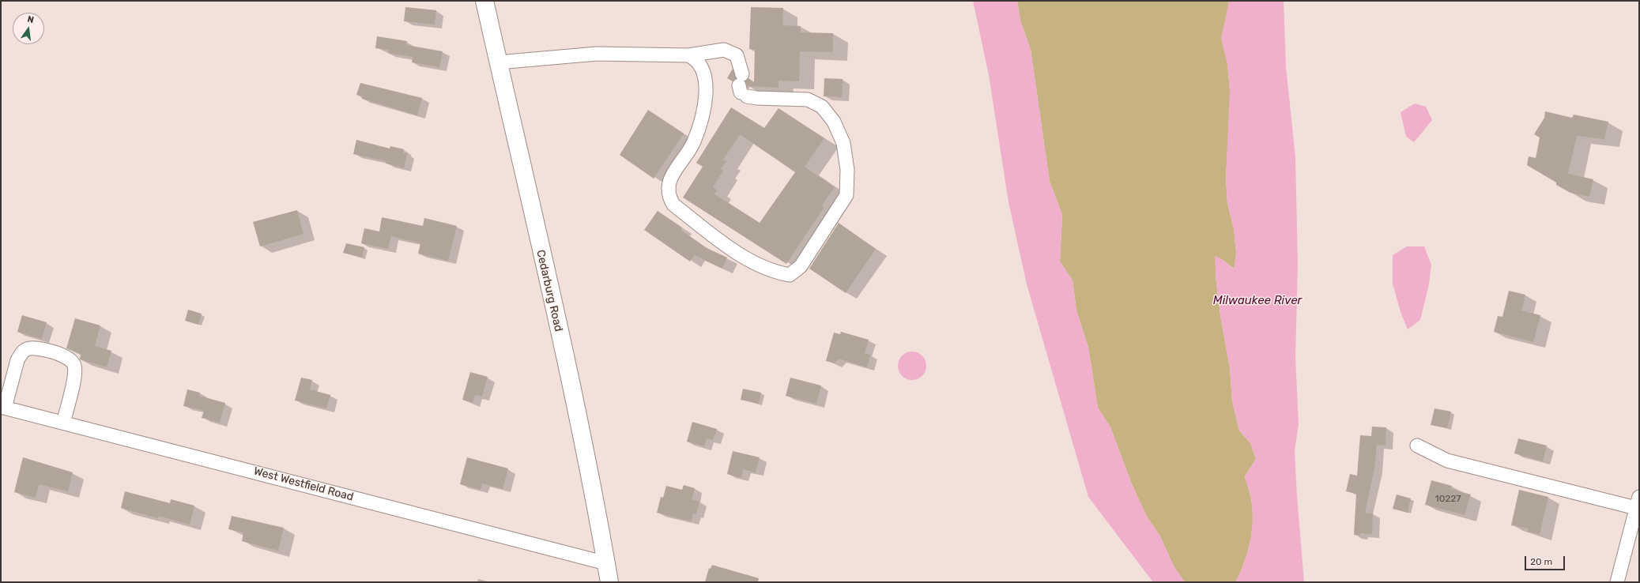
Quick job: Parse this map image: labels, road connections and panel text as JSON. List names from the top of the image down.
{
  "streets": {
    "main road": ["Cedarburg Road"],
    "street": ["West Westfield Road"]
  },
  "crossings": [
    ["Cedarburg Road", "West Westfield Road"]
  ],
  "water": ["Milwaukee River"],
  "house_numbers": ["10227"],
  "scale_bar": "20 m",
  "north": "top"
}
